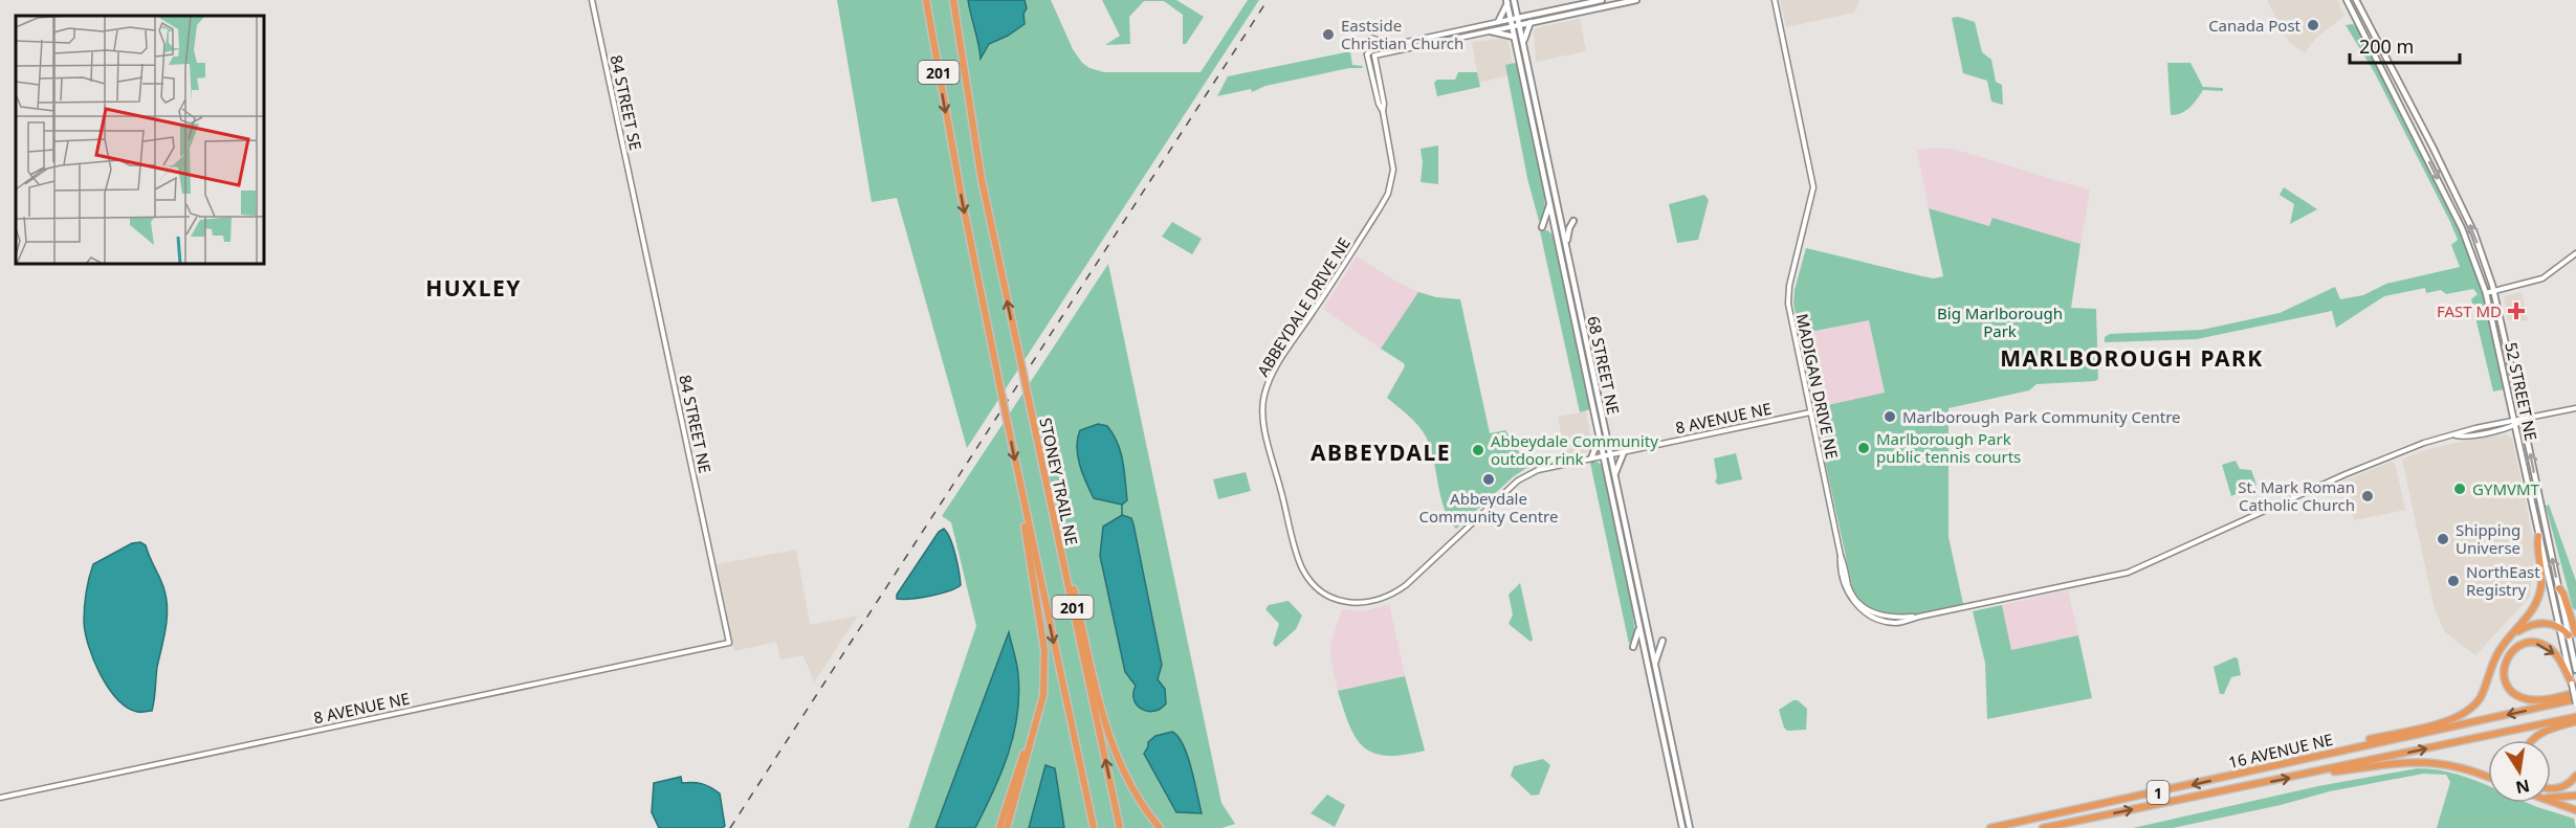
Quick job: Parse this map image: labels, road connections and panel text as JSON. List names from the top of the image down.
{
  "streets": {
    "highway": [
      "201",
      "STONEY TRAIL NE",
      "16 AVENUE NE",
      "1"
    ],
    "main road": ["68 STREET NE", "52 STREET NE"],
    "street": [
      "84 STREET SE",
      "ABBEYDALE DRIVE NE",
      "MADIGAN DRIVE NE",
      "8 AVENUE NE",
      "84 STREET NE"
    ]
  },
  "crossings": [
    ["84 STREET SE", "84 STREET NE"],
    ["ABBEYDALE DRIVE NE", "68 STREET NE"],
    ["ABBEYDALE DRIVE NE", "8 AVENUE NE"],
    ["68 STREET NE", "8 AVENUE NE"],
    ["MADIGAN DRIVE NE", "52 STREET NE"],
    ["MADIGAN DRIVE NE", "8 AVENUE NE"],
    ["52 STREET NE", "16 AVENUE NE"],
    ["8 AVENUE NE", "84 STREET NE"]
  ],
  "districts": ["HUXLEY", "MARLBOROUGH PARK", "ABBEYDALE"],
  "parks": ["Big Marlborough Park"],
  "places": {
    "other": [
      "Canada Post",
      "Eastside Christian Church",
      "Marlborough Park Community Centre",
      "Marlborough Park public tennis courts",
      "Abbeydale Community outdoor rink",
      "Abbeydale Community Centre",
      "GYMVMT",
      "St. Mark Roman Catholic Church",
      "Shipping Universe",
      "NorthEast Registry"
    ],
    "health": ["FAST MD"]
  },
  "scale_bar": "200 m",
  "north": "bottom"
}
